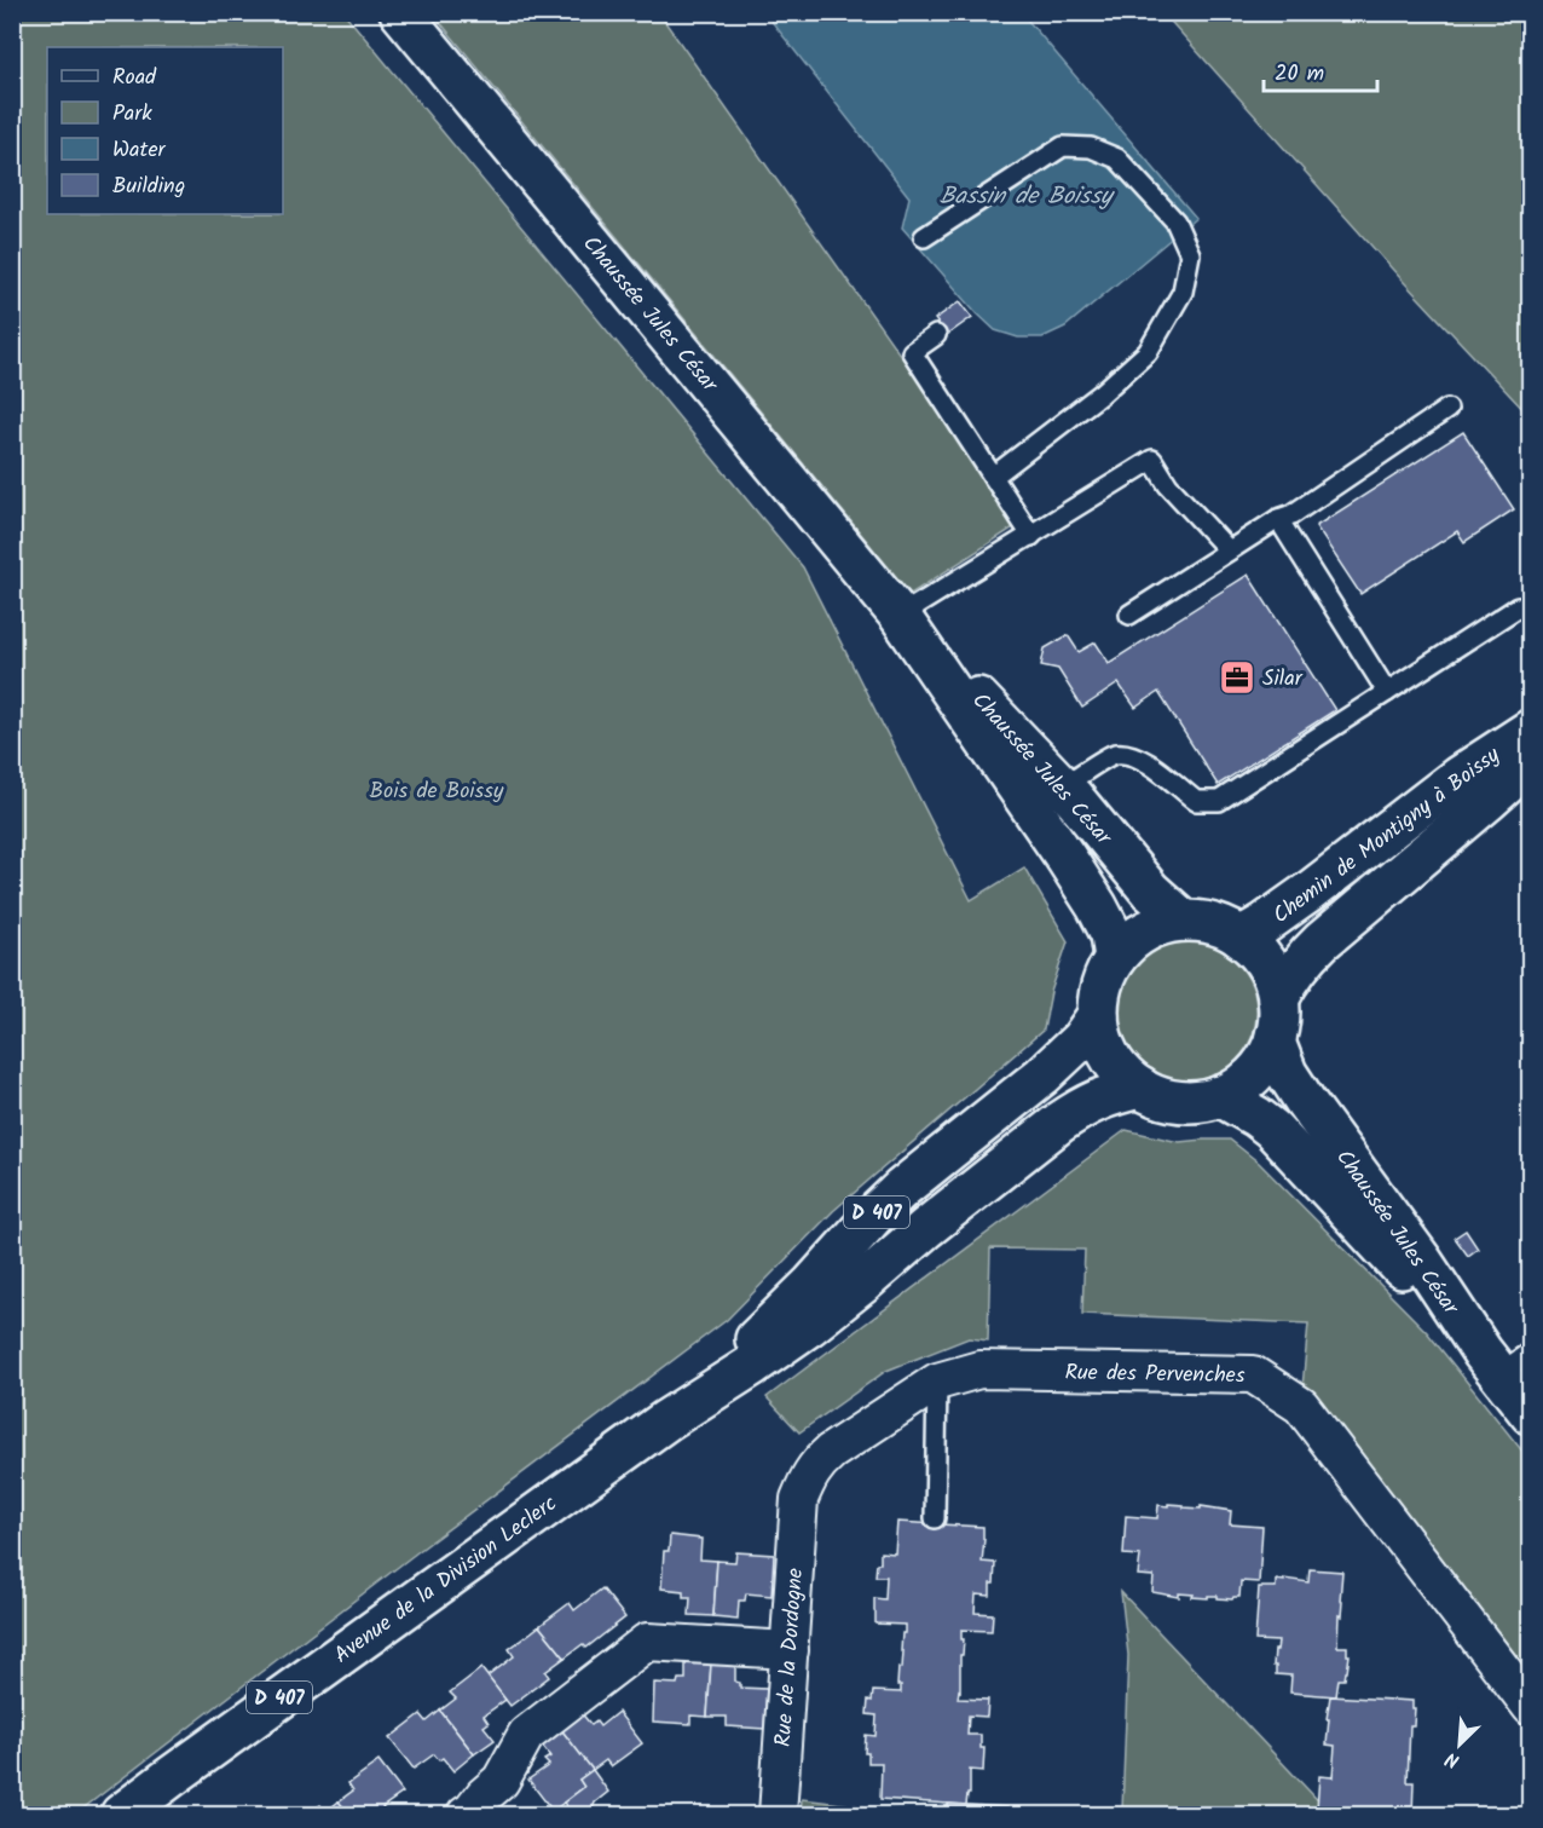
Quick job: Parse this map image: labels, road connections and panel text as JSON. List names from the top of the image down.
{
  "streets": {
    "main road": [
      "Chaussée Jules César",
      "Chemin de Montigny à Boissy",
      "D 407",
      "Avenue de la Division Leclerc"
    ],
    "street": ["Rue des Pervenches", "Rue de la Dordogne"]
  },
  "crossings": [
    ["Chaussée Jules César", "Chemin de Montigny à Boissy"],
    ["Chaussée Jules César", "Avenue de la Division Leclerc"],
    ["Chemin de Montigny à Boissy", "Avenue de la Division Leclerc"],
    ["Rue des Pervenches", "Rue de la Dordogne"]
  ],
  "water": ["Bassin de Boissy"],
  "parks": ["Bois de Boissy"],
  "places": {
    "office": ["Silar"]
  },
  "legend": [
    "Road",
    "Park",
    "Water",
    "Building"
  ],
  "scale_bar": "20 m",
  "north": "bottom left"
}
